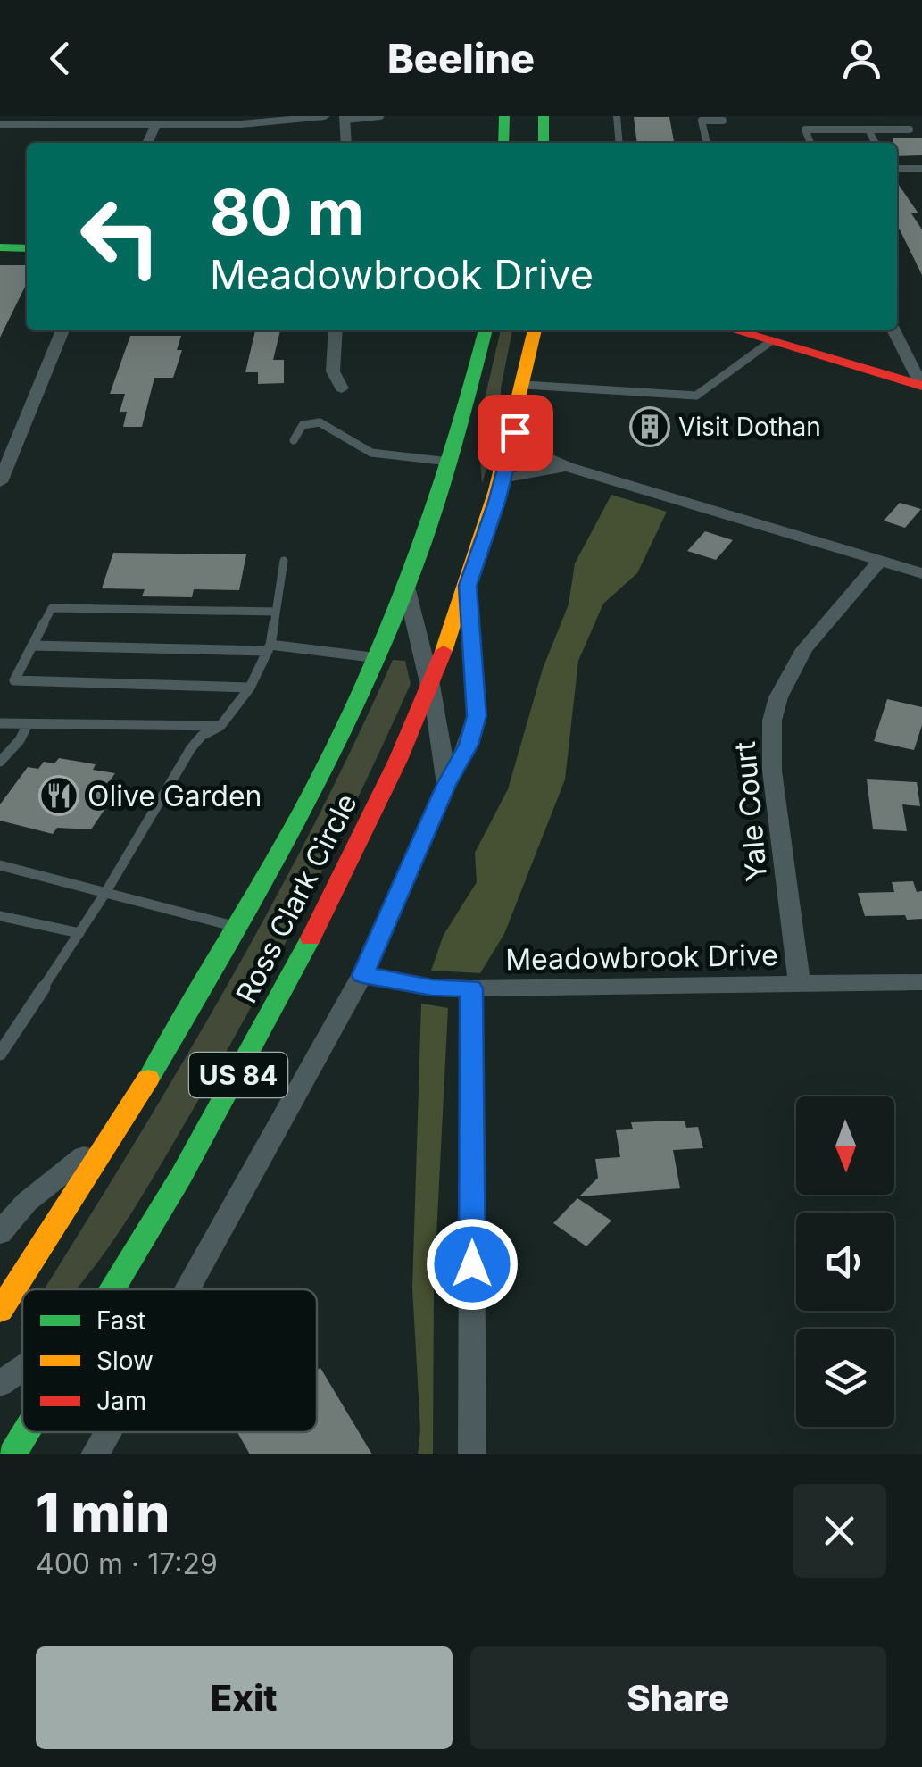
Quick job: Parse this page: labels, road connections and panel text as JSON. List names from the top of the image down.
{
  "streets": {
    "main road": ["Ross Clark Circle", "US 84"],
    "street": ["Yale Court", "Meadowbrook Drive"]
  },
  "crossings": [
    ["Yale Court", "Meadowbrook Drive"]
  ],
  "places": {
    "building": ["Visit Dothan"],
    "restaurant": ["Olive Garden"]
  },
  "legend": ["Fast", "Slow", "Jam"],
  "north": "bottom",
  "page": {
    "header": "Beeline",
    "turn": ["80 m", "Meadowbrook Drive"],
    "heading": ["1 min", "400 m · 17:29"],
    "buttons": ["Exit", "Share"]
  }
}
